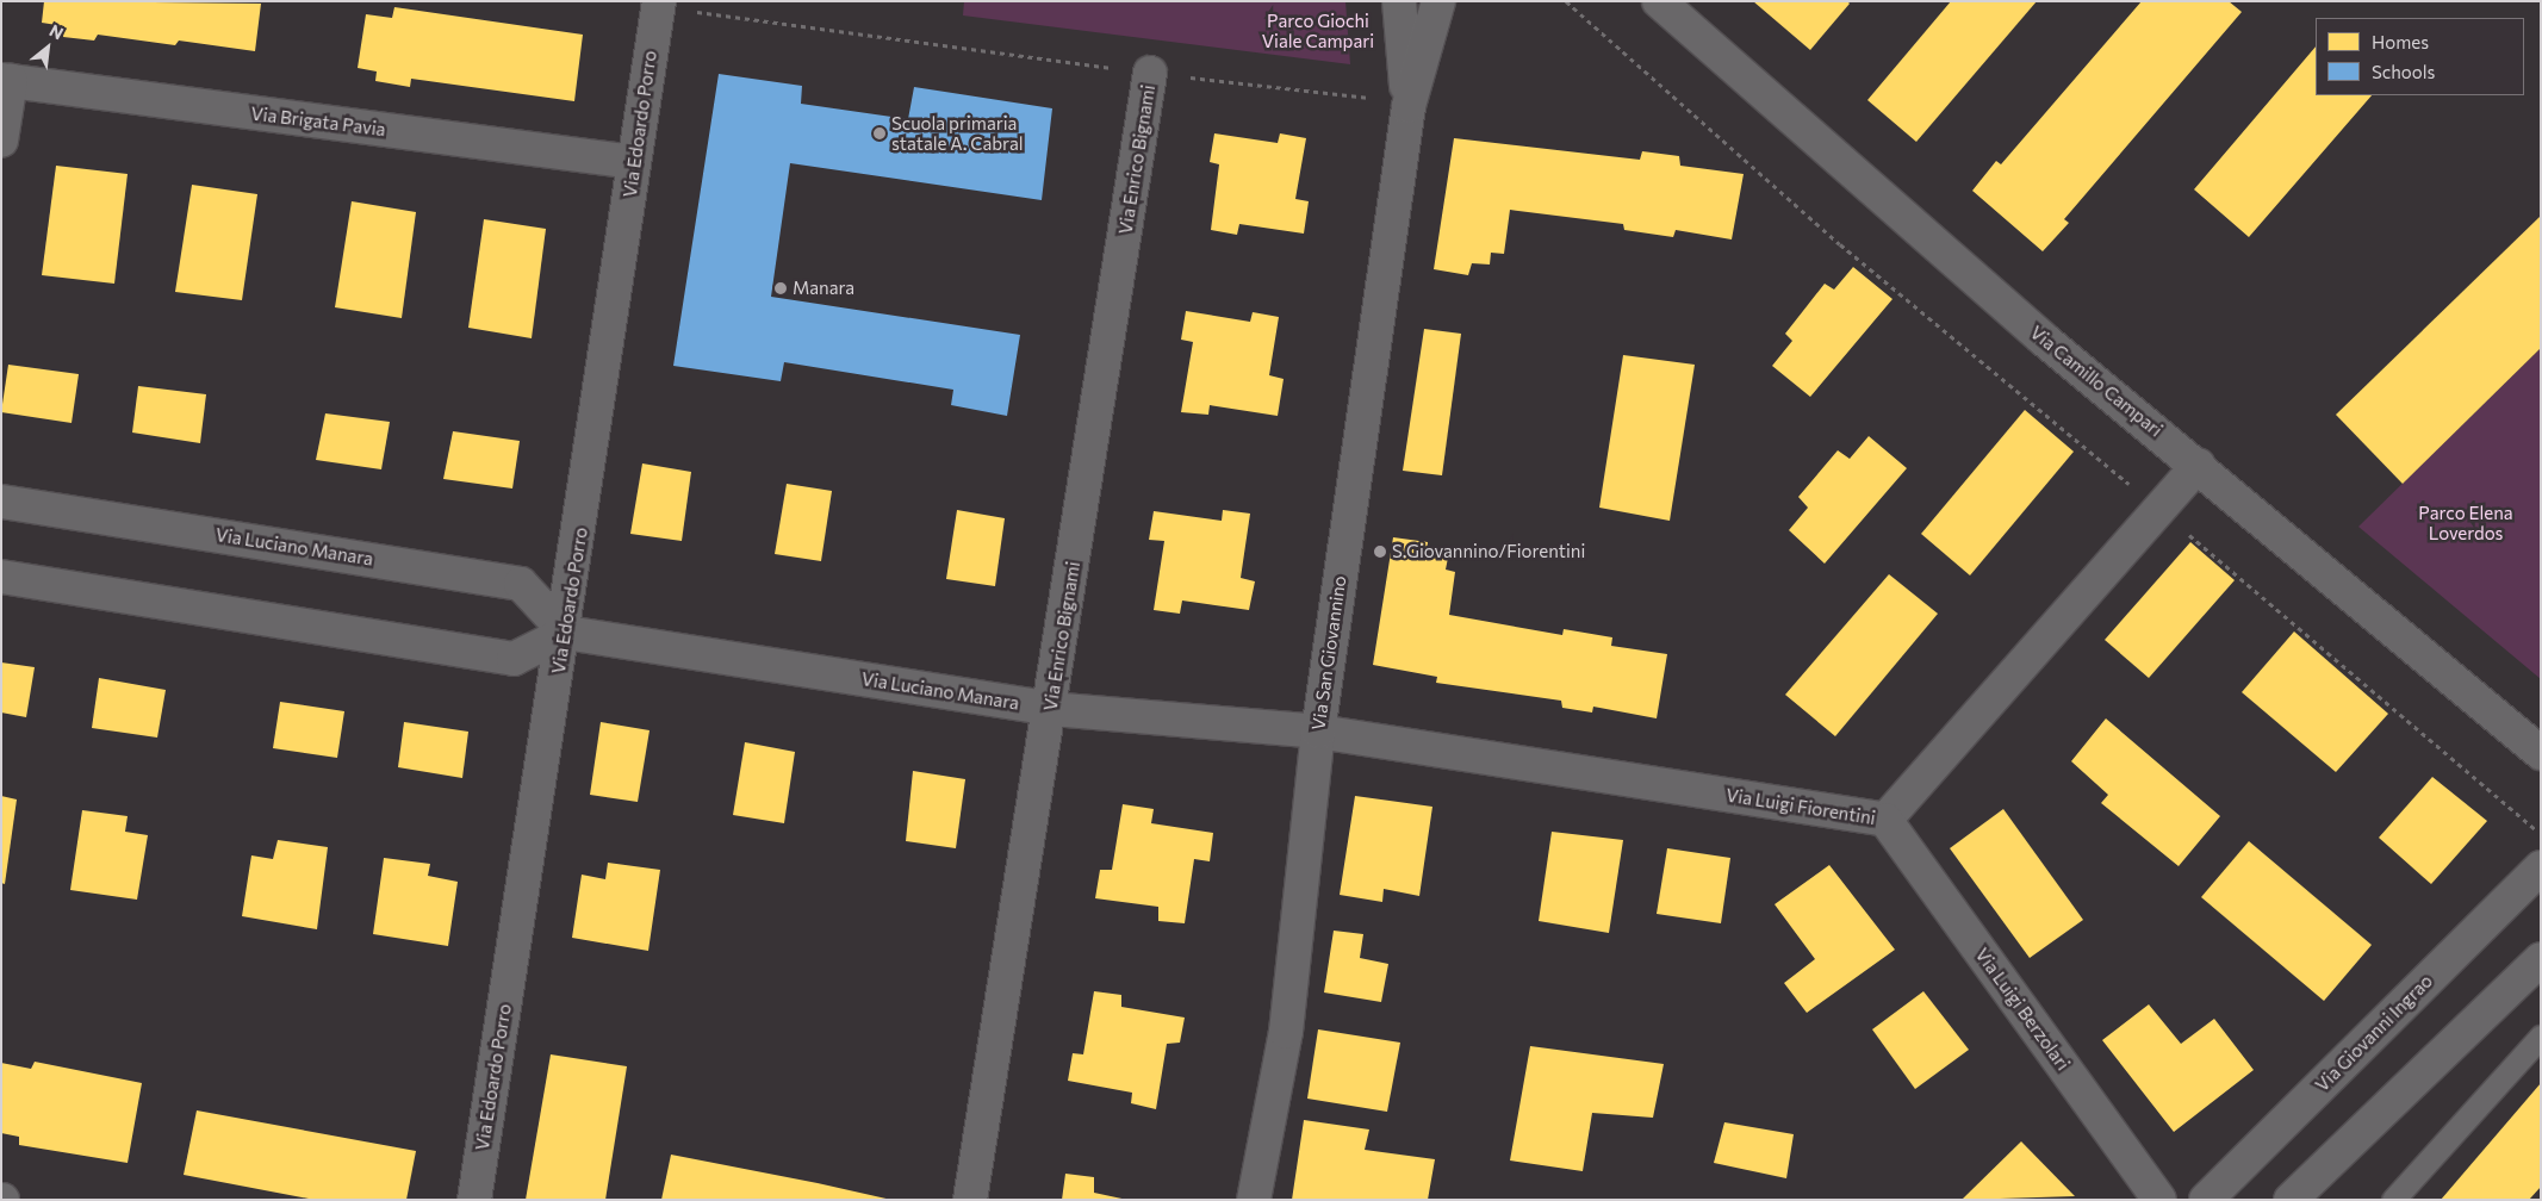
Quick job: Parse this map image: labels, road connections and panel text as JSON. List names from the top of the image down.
{
  "streets": {
    "street": [
      "Via Brigata Pavia",
      "Via Edoardo Porro",
      "Via Enrico Bignami",
      "Via Camillo Campari",
      "Via Luciano Manara",
      "Via San Giovannino",
      "Via Luigi Fiorentini",
      "Via Luigi Berzolari",
      "Via Giovanni Ingrao"
    ]
  },
  "crossings": [
    ["Via Brigata Pavia", "Via Edoardo Porro"],
    ["Via Edoardo Porro", "Via Luciano Manara"],
    ["Via Enrico Bignami", "Via Luciano Manara"],
    ["Via Camillo Campari", "Via Luigi Fiorentini"],
    ["Via Luciano Manara", "Via San Giovannino"],
    ["Via Luciano Manara", "Via Luigi Fiorentini"],
    ["Via San Giovannino", "Via Luigi Fiorentini"],
    ["Via Luigi Fiorentini", "Via Luigi Berzolari"]
  ],
  "parks": ["Parco Giochi Viale Campari", "Parco Elena Loverdos"],
  "places": ["Scuola primaria statale A. Cabral", "Manara", "S.Giovannino/Fiorentini"],
  "legend": ["Homes", "Schools"],
  "north": "top right"
}
